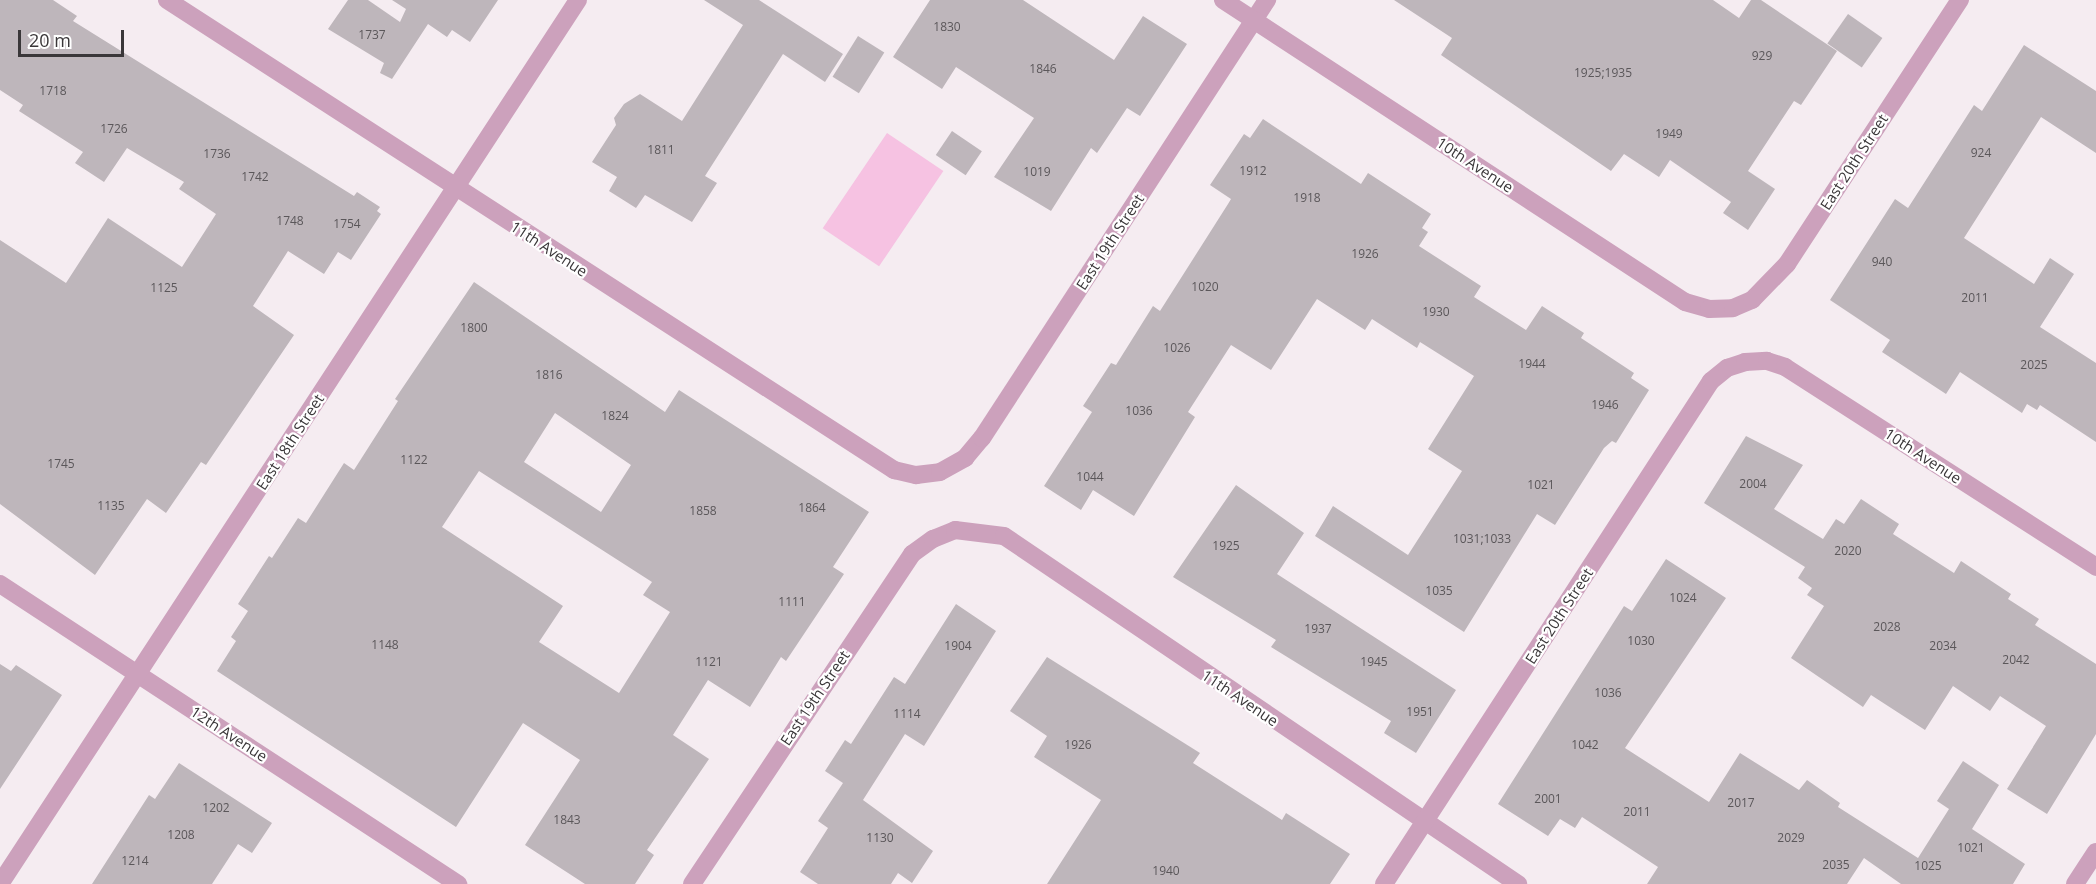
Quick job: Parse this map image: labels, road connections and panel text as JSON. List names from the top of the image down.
{
  "streets": {
    "street": [
      "East 20th Street",
      "10th Avenue",
      "East 19th Street",
      "11th Avenue",
      "East 18th Street",
      "12th Avenue"
    ]
  },
  "crossings": [
    ["East 20th Street", "10th Avenue"],
    ["East 20th Street", "11th Avenue"],
    ["10th Avenue", "East 19th Street"],
    ["East 19th Street", "11th Avenue"],
    ["11th Avenue", "East 18th Street"],
    ["East 18th Street", "12th Avenue"]
  ],
  "house_numbers": [
    "1830",
    "1737",
    "929",
    "1846",
    "1925;1935",
    "1718",
    "1726",
    "1949",
    "1811",
    "924",
    "1736",
    "1912",
    "1019",
    "1742",
    "1918",
    "1748",
    "1754",
    "1926",
    "940",
    "1020",
    "1125",
    "2011",
    "1930",
    "1800",
    "1026",
    "1944",
    "2025",
    "1816",
    "1946",
    "1036",
    "1824",
    "1122",
    "1745",
    "1044",
    "2004",
    "1021",
    "1135",
    "1864",
    "1858",
    "1031;1033",
    "1925",
    "2020",
    "1035",
    "1024",
    "1111",
    "2028",
    "1937",
    "1030",
    "1148",
    "1904",
    "2034",
    "2042",
    "1121",
    "1945",
    "1036",
    "1951",
    "1114",
    "1926",
    "1042",
    "2001",
    "2017",
    "1202",
    "2011",
    "1843",
    "1208",
    "1130",
    "2029",
    "1021",
    "1214",
    "2035",
    "1025",
    "1940"
  ],
  "scale_bar": "20 m"
}
